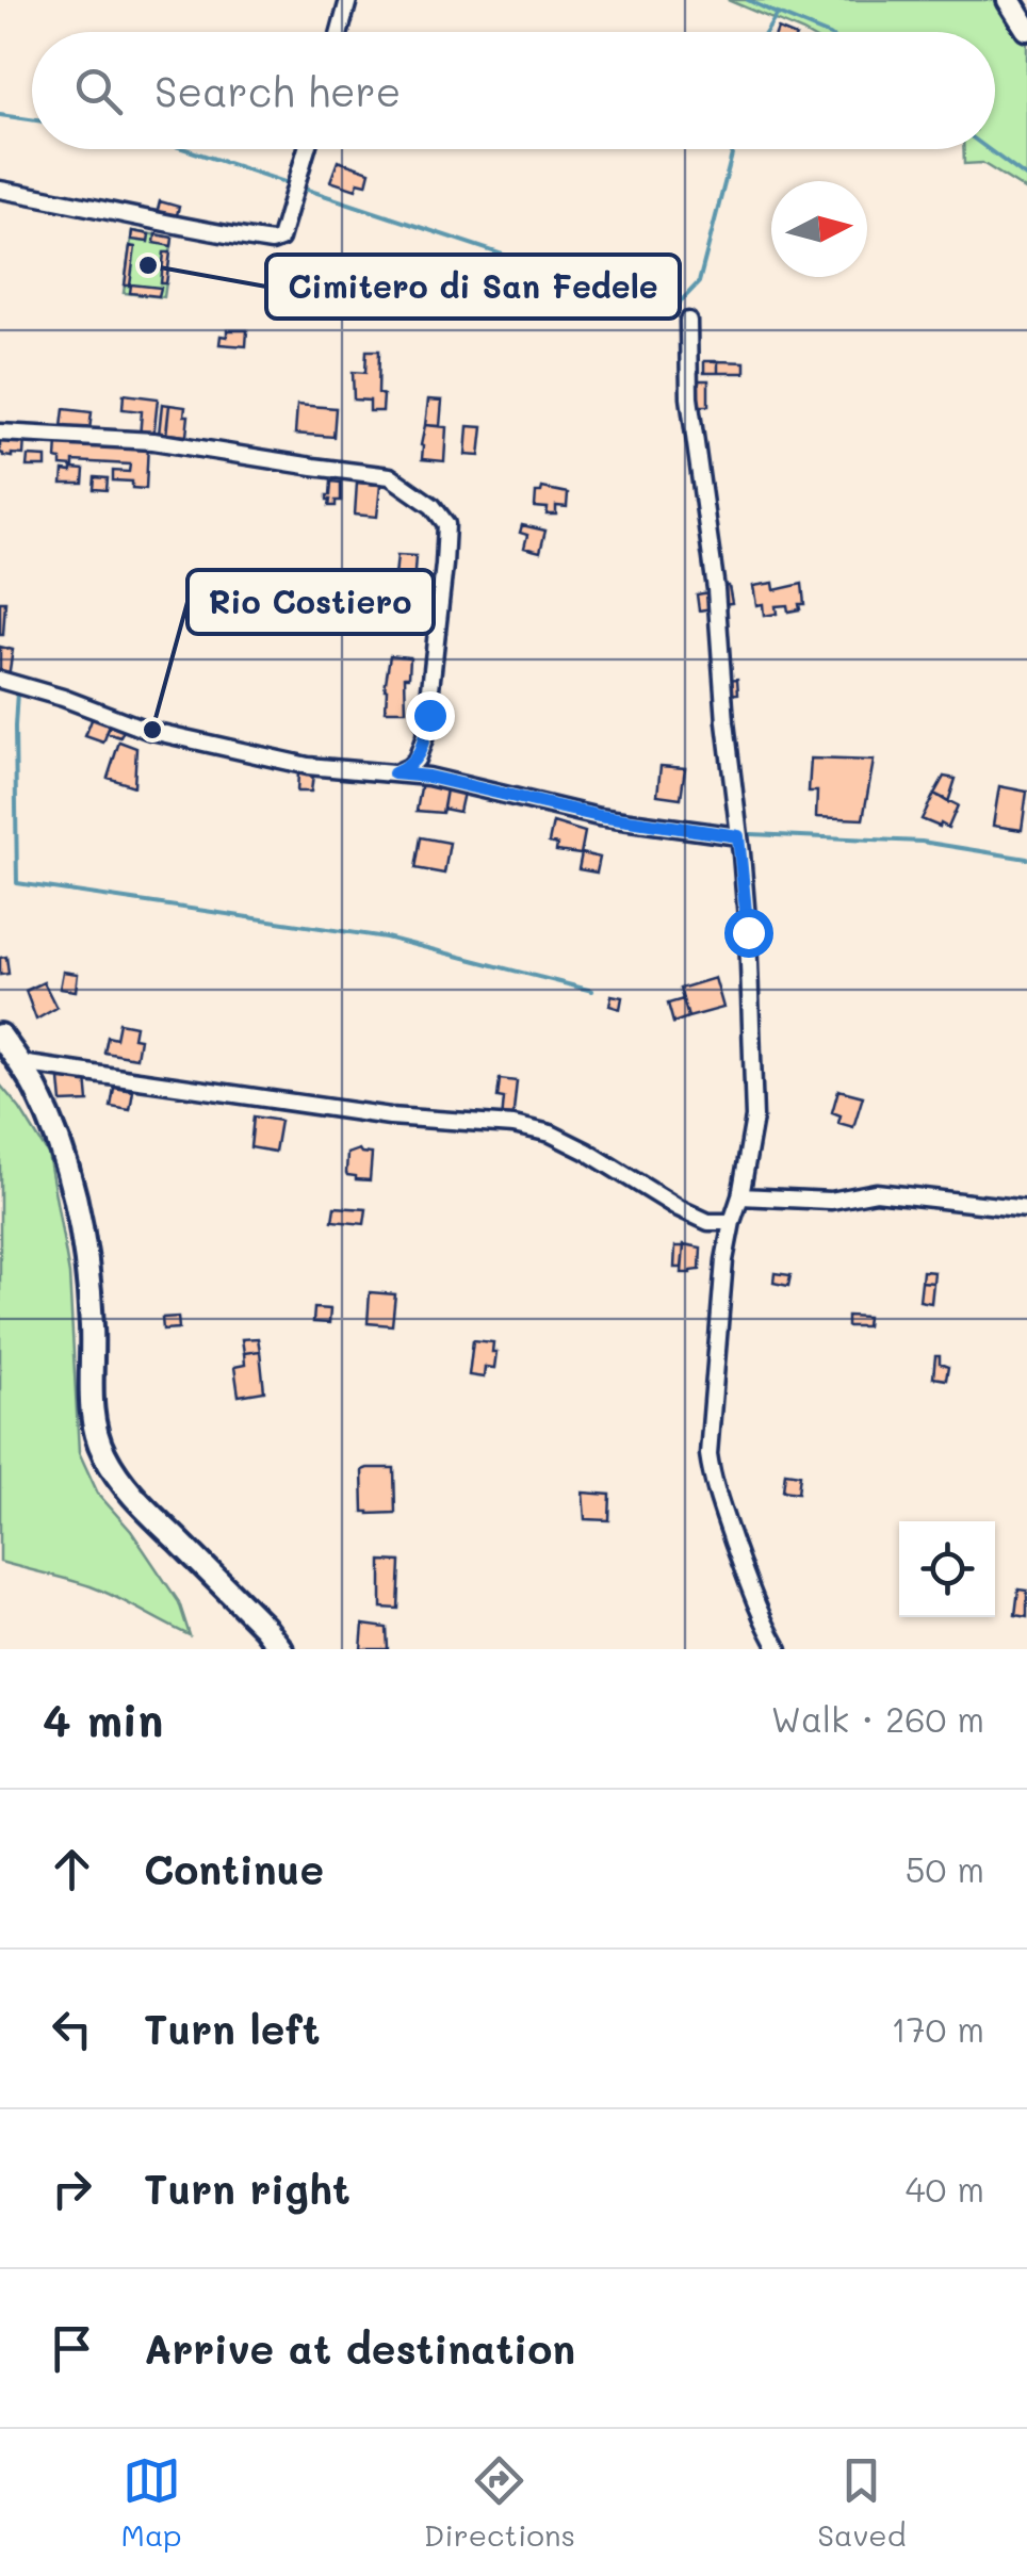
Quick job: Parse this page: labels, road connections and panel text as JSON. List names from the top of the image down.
{
  "places": ["Cimitero di San Fedele", "Rio Costiero"],
  "north": "right",
  "page": {
    "search": "Search here",
    "heading": ["4 min", "Walk · 260 m"],
    "list": [
      ["Continue", "50 m"],
      ["Turn left", "170 m"],
      ["Turn right", "40 m"],
      "Arrive at destination"
    ],
    "nav": ["Map", "Directions", "Saved"]
  }
}
